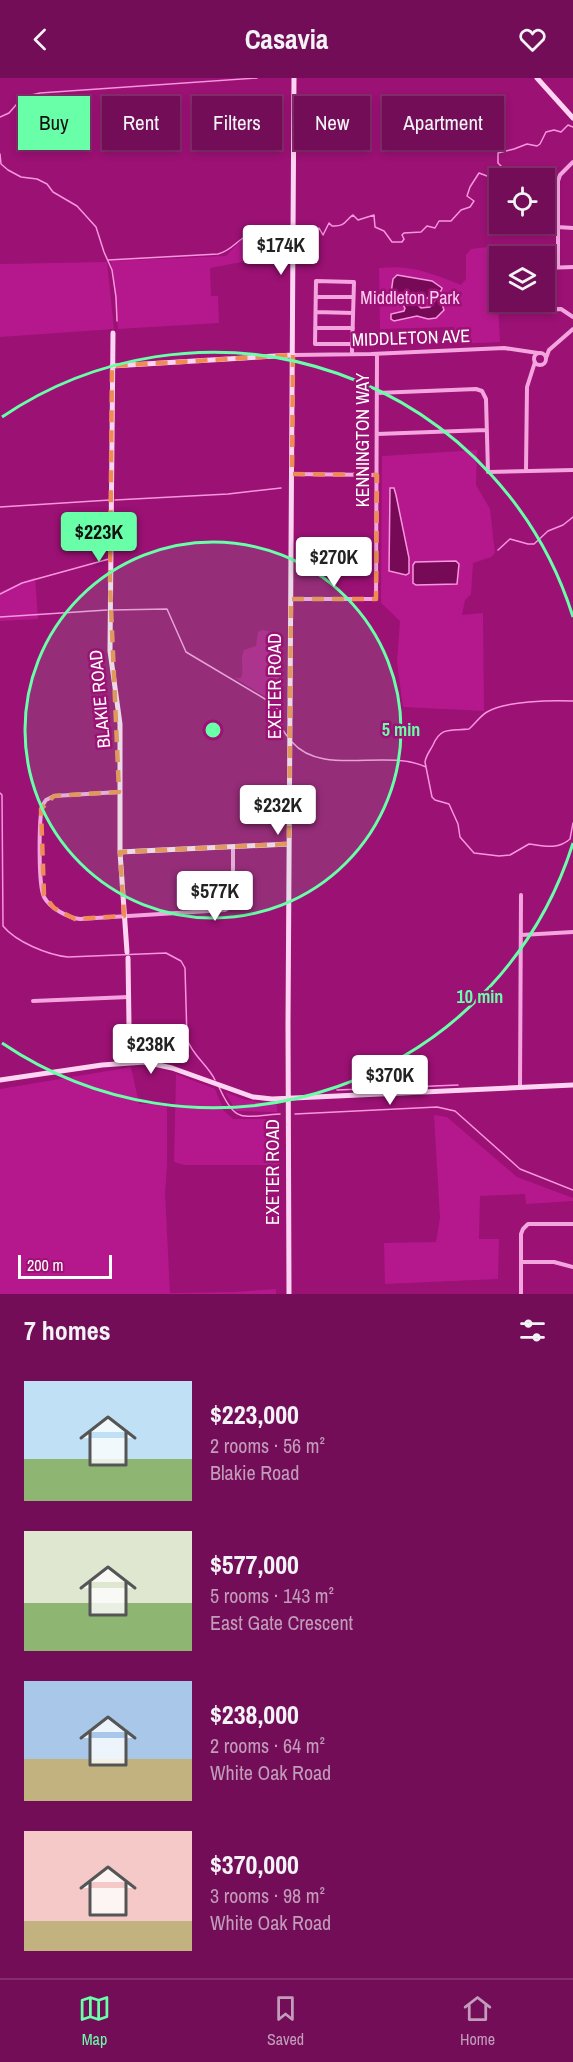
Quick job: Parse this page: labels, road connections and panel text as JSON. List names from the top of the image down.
{
  "streets": {
    "street": [
      "MIDDLETON AVE",
      "KENNINGTON WAY",
      "EXETER ROAD",
      "BLAKIE ROAD"
    ]
  },
  "crossings": [
    ["MIDDLETON AVE", "KENNINGTON WAY"],
    ["MIDDLETON AVE", "EXETER ROAD"],
    ["KENNINGTON WAY", "EXETER ROAD"]
  ],
  "parks": ["Middleton Park"],
  "scale_bar": "200 m",
  "page": {
    "header": "Casavia",
    "chip": [
      "Buy",
      "Rent",
      "Filters",
      "New",
      "Apartment"
    ],
    "price": [
      "$174K",
      "$223K",
      "$270K",
      "$232K",
      "$577K",
      "$238K",
      "$370K"
    ],
    "scale": "200 m",
    "heading": "7 homes",
    "list": [
      {
        "name": "$223,000",
        "note": "2 rooms · 56 m² · Blakie Road"
      },
      {
        "name": "$577,000",
        "note": "5 rooms · 143 m² · East Gate Crescent"
      },
      {
        "name": "$238,000",
        "note": "2 rooms · 64 m² · White Oak Road"
      },
      {
        "name": "$370,000",
        "note": "3 rooms · 98 m² · White Oak Road"
      }
    ],
    "tabs": ["Map", "Saved", "Home"]
  },
  "rings": ["5 min", "10 min"]
}
